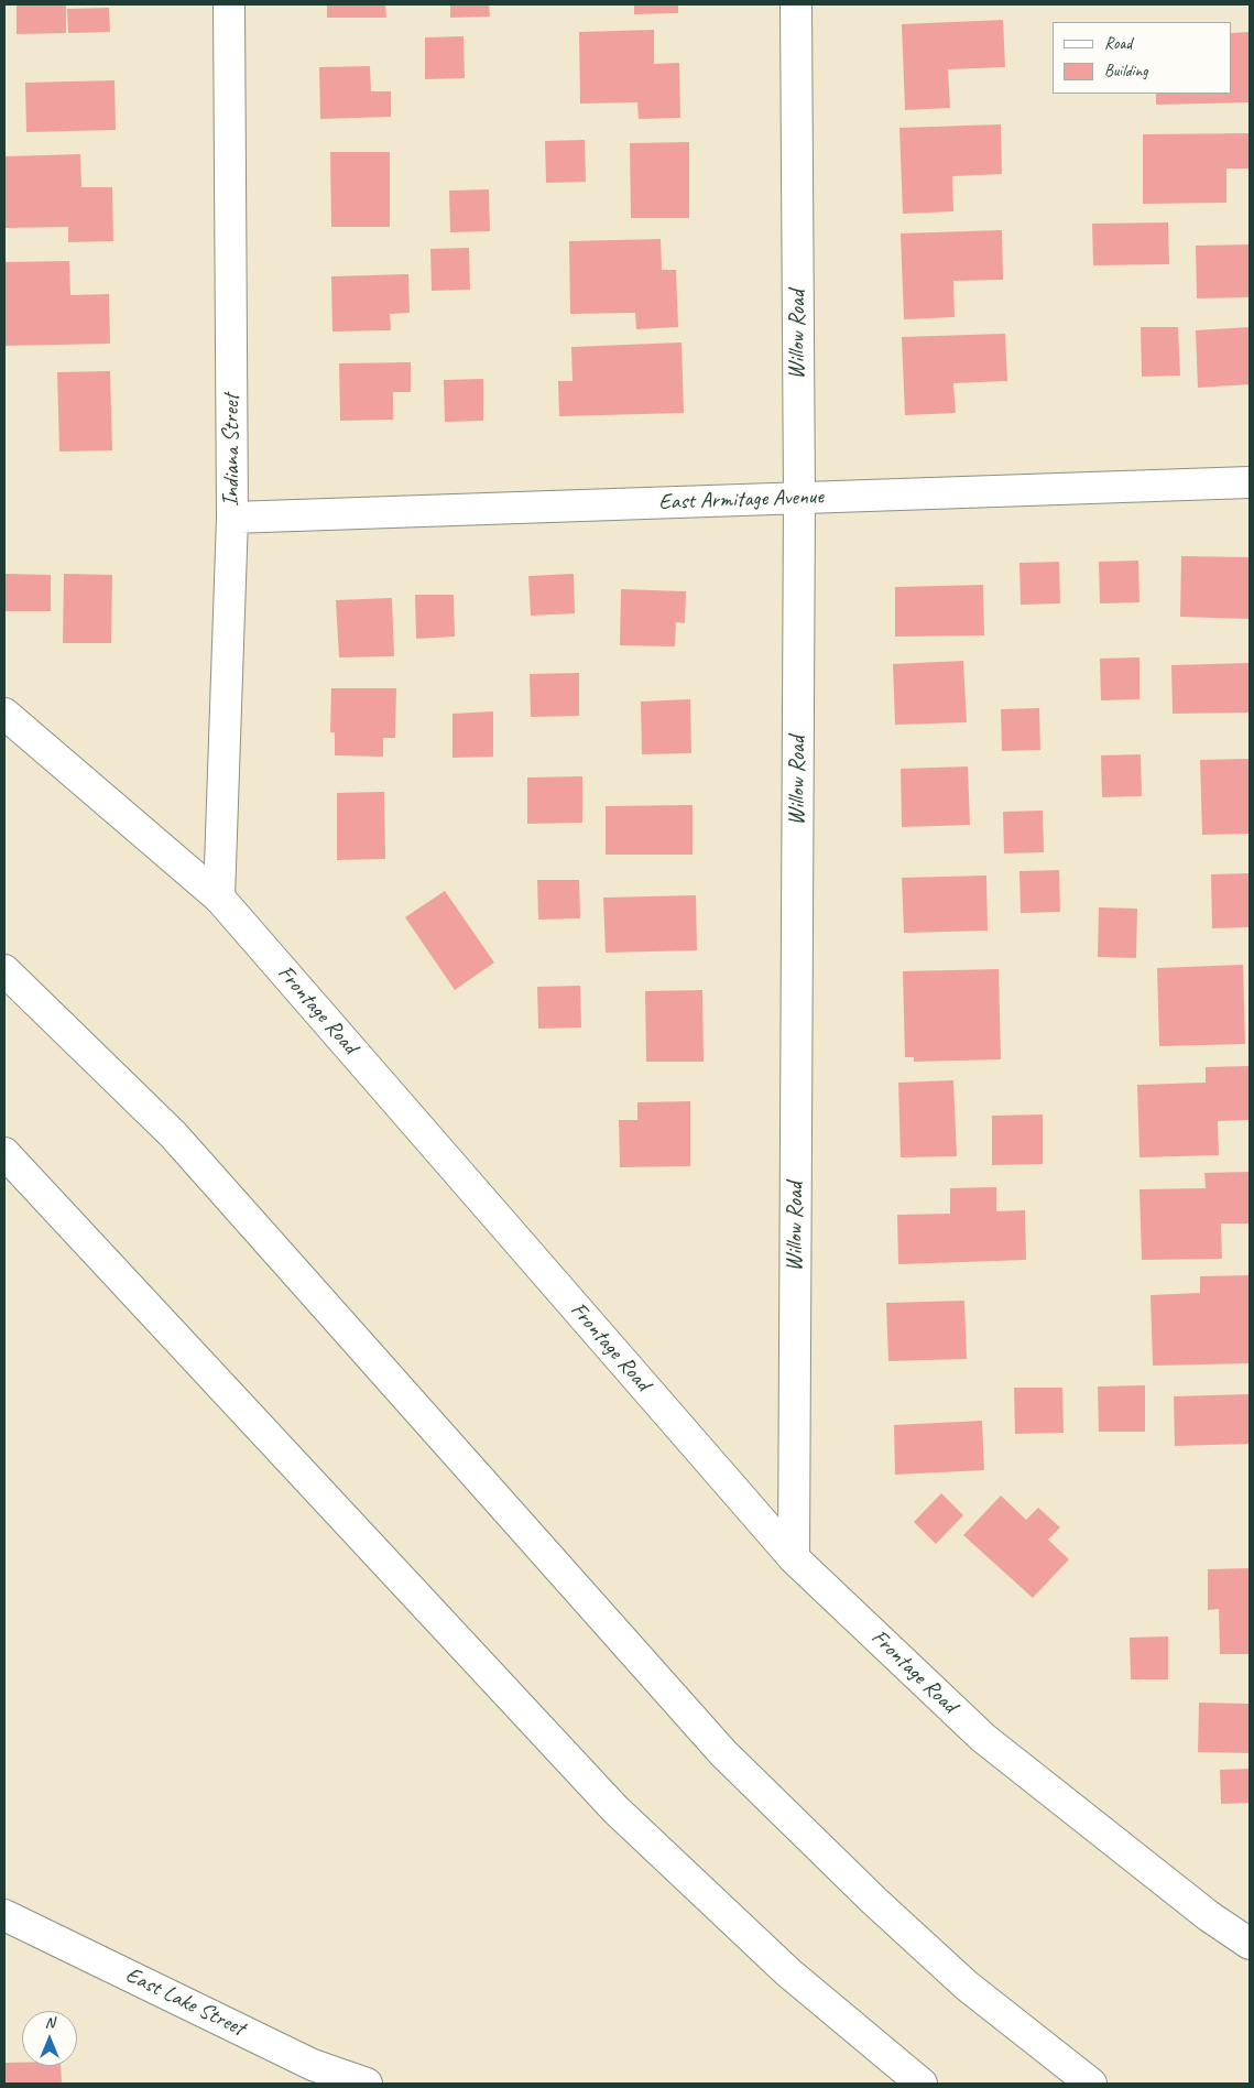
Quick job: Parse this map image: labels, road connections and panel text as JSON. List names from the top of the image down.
{
  "streets": {
    "main road": [
      "Willow Road",
      "Indiana Street",
      "East Armitage Avenue",
      "Frontage Road",
      "East Lake Street"
    ]
  },
  "crossings": [
    ["Willow Road", "East Armitage Avenue"],
    ["Willow Road", "Frontage Road"],
    ["Indiana Street", "East Armitage Avenue"],
    ["Indiana Street", "Frontage Road"]
  ],
  "legend": ["Road", "Building"],
  "north": "top"
}
